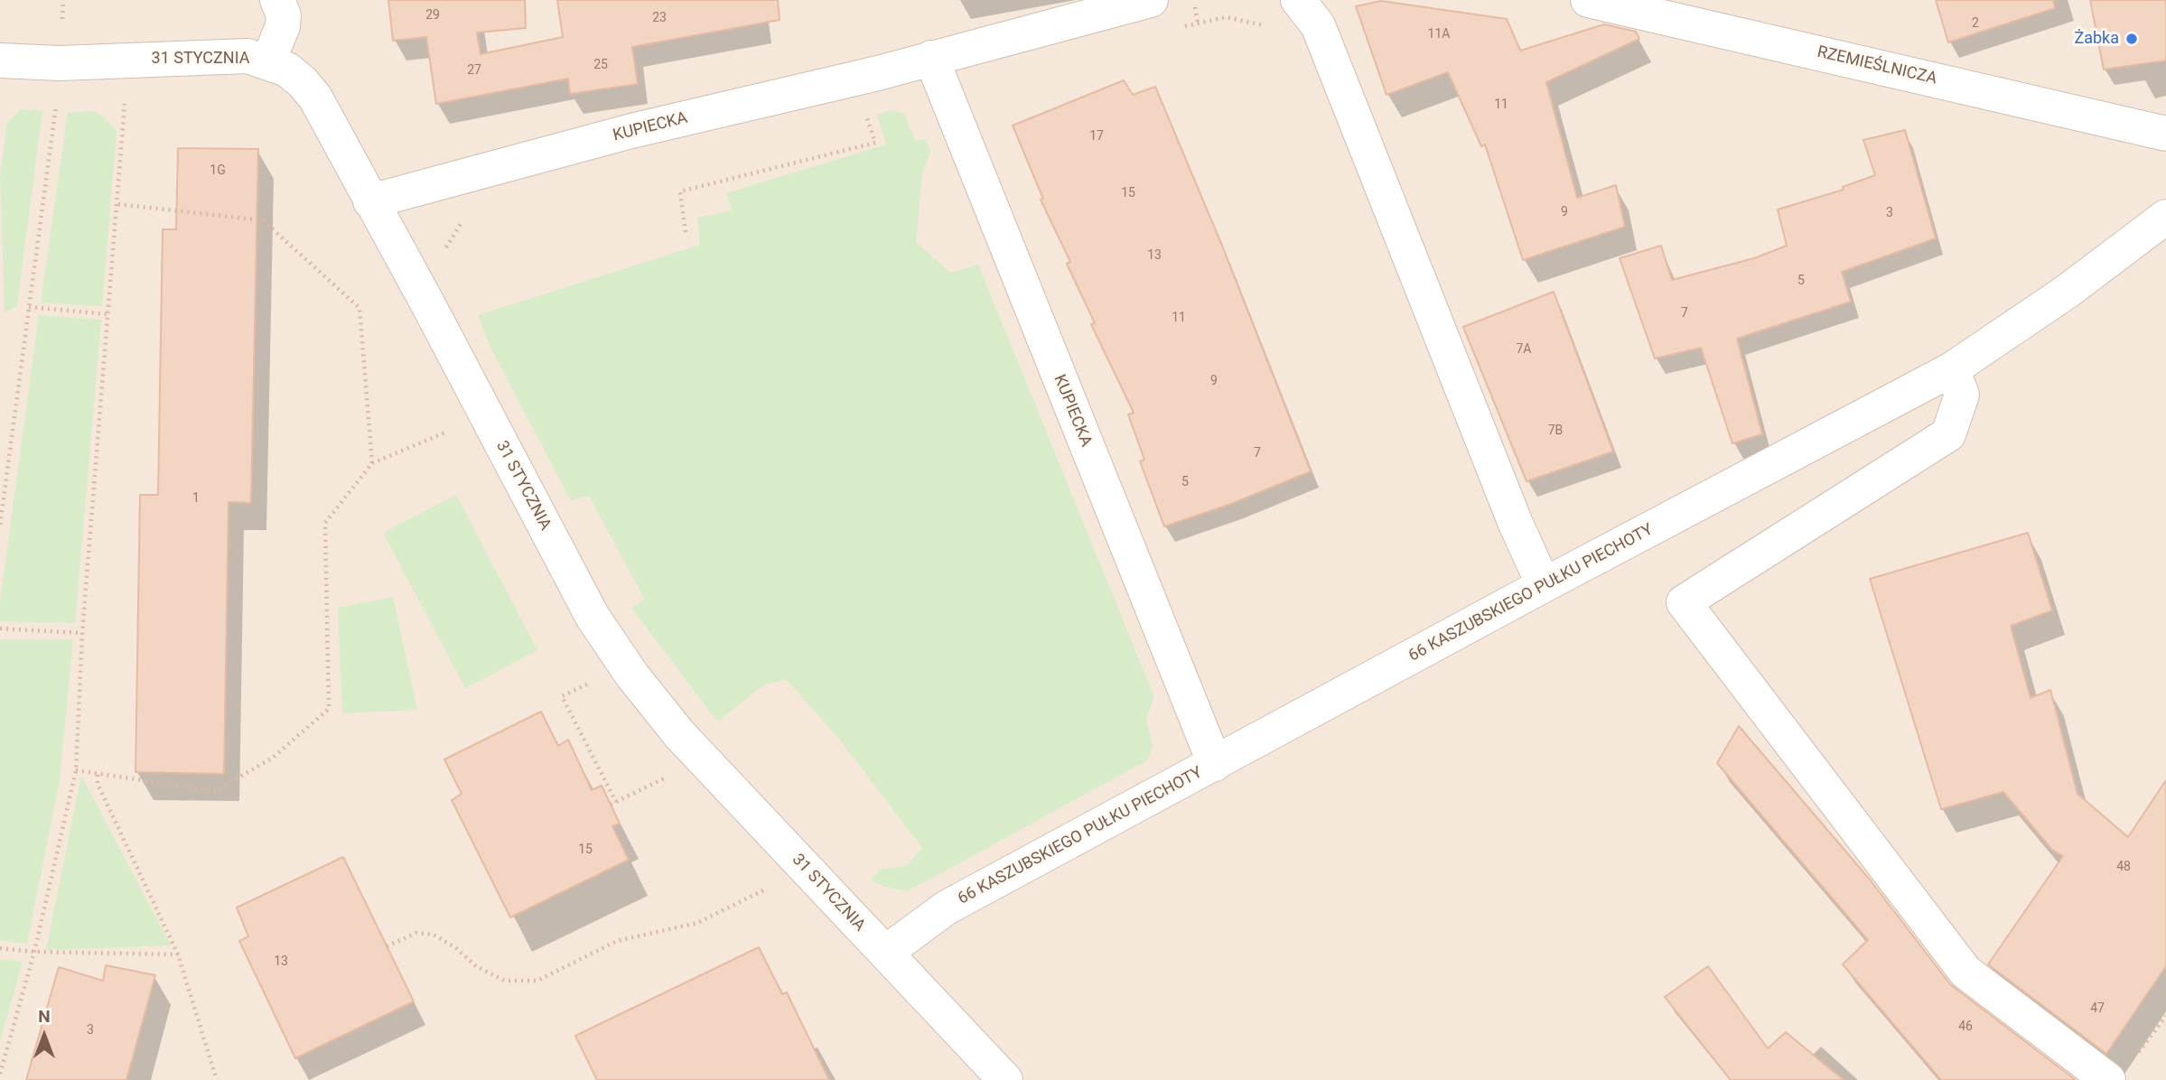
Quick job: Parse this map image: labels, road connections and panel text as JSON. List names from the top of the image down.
{
  "streets": {
    "street": [
      "31 STYCZNIA",
      "RZEMIEŚLNICZA",
      "KUPIECKA",
      "66 KASZUBSKIEGO PUŁKU PIECHOTY"
    ]
  },
  "crossings": [
    ["31 STYCZNIA", "KUPIECKA"],
    ["31 STYCZNIA", "66 KASZUBSKIEGO PUŁKU PIECHOTY"],
    ["KUPIECKA", "66 KASZUBSKIEGO PUŁKU PIECHOTY"]
  ],
  "places": ["Żabka"],
  "house_numbers": [
    "29",
    "23",
    "2",
    "11A",
    "25",
    "27",
    "11",
    "17",
    "1G",
    "15",
    "9",
    "3",
    "13",
    "5",
    "7",
    "11",
    "7A",
    "9",
    "7B",
    "7",
    "5",
    "1",
    "15",
    "48",
    "13",
    "47",
    "46",
    "3"
  ],
  "north": "top"
}
